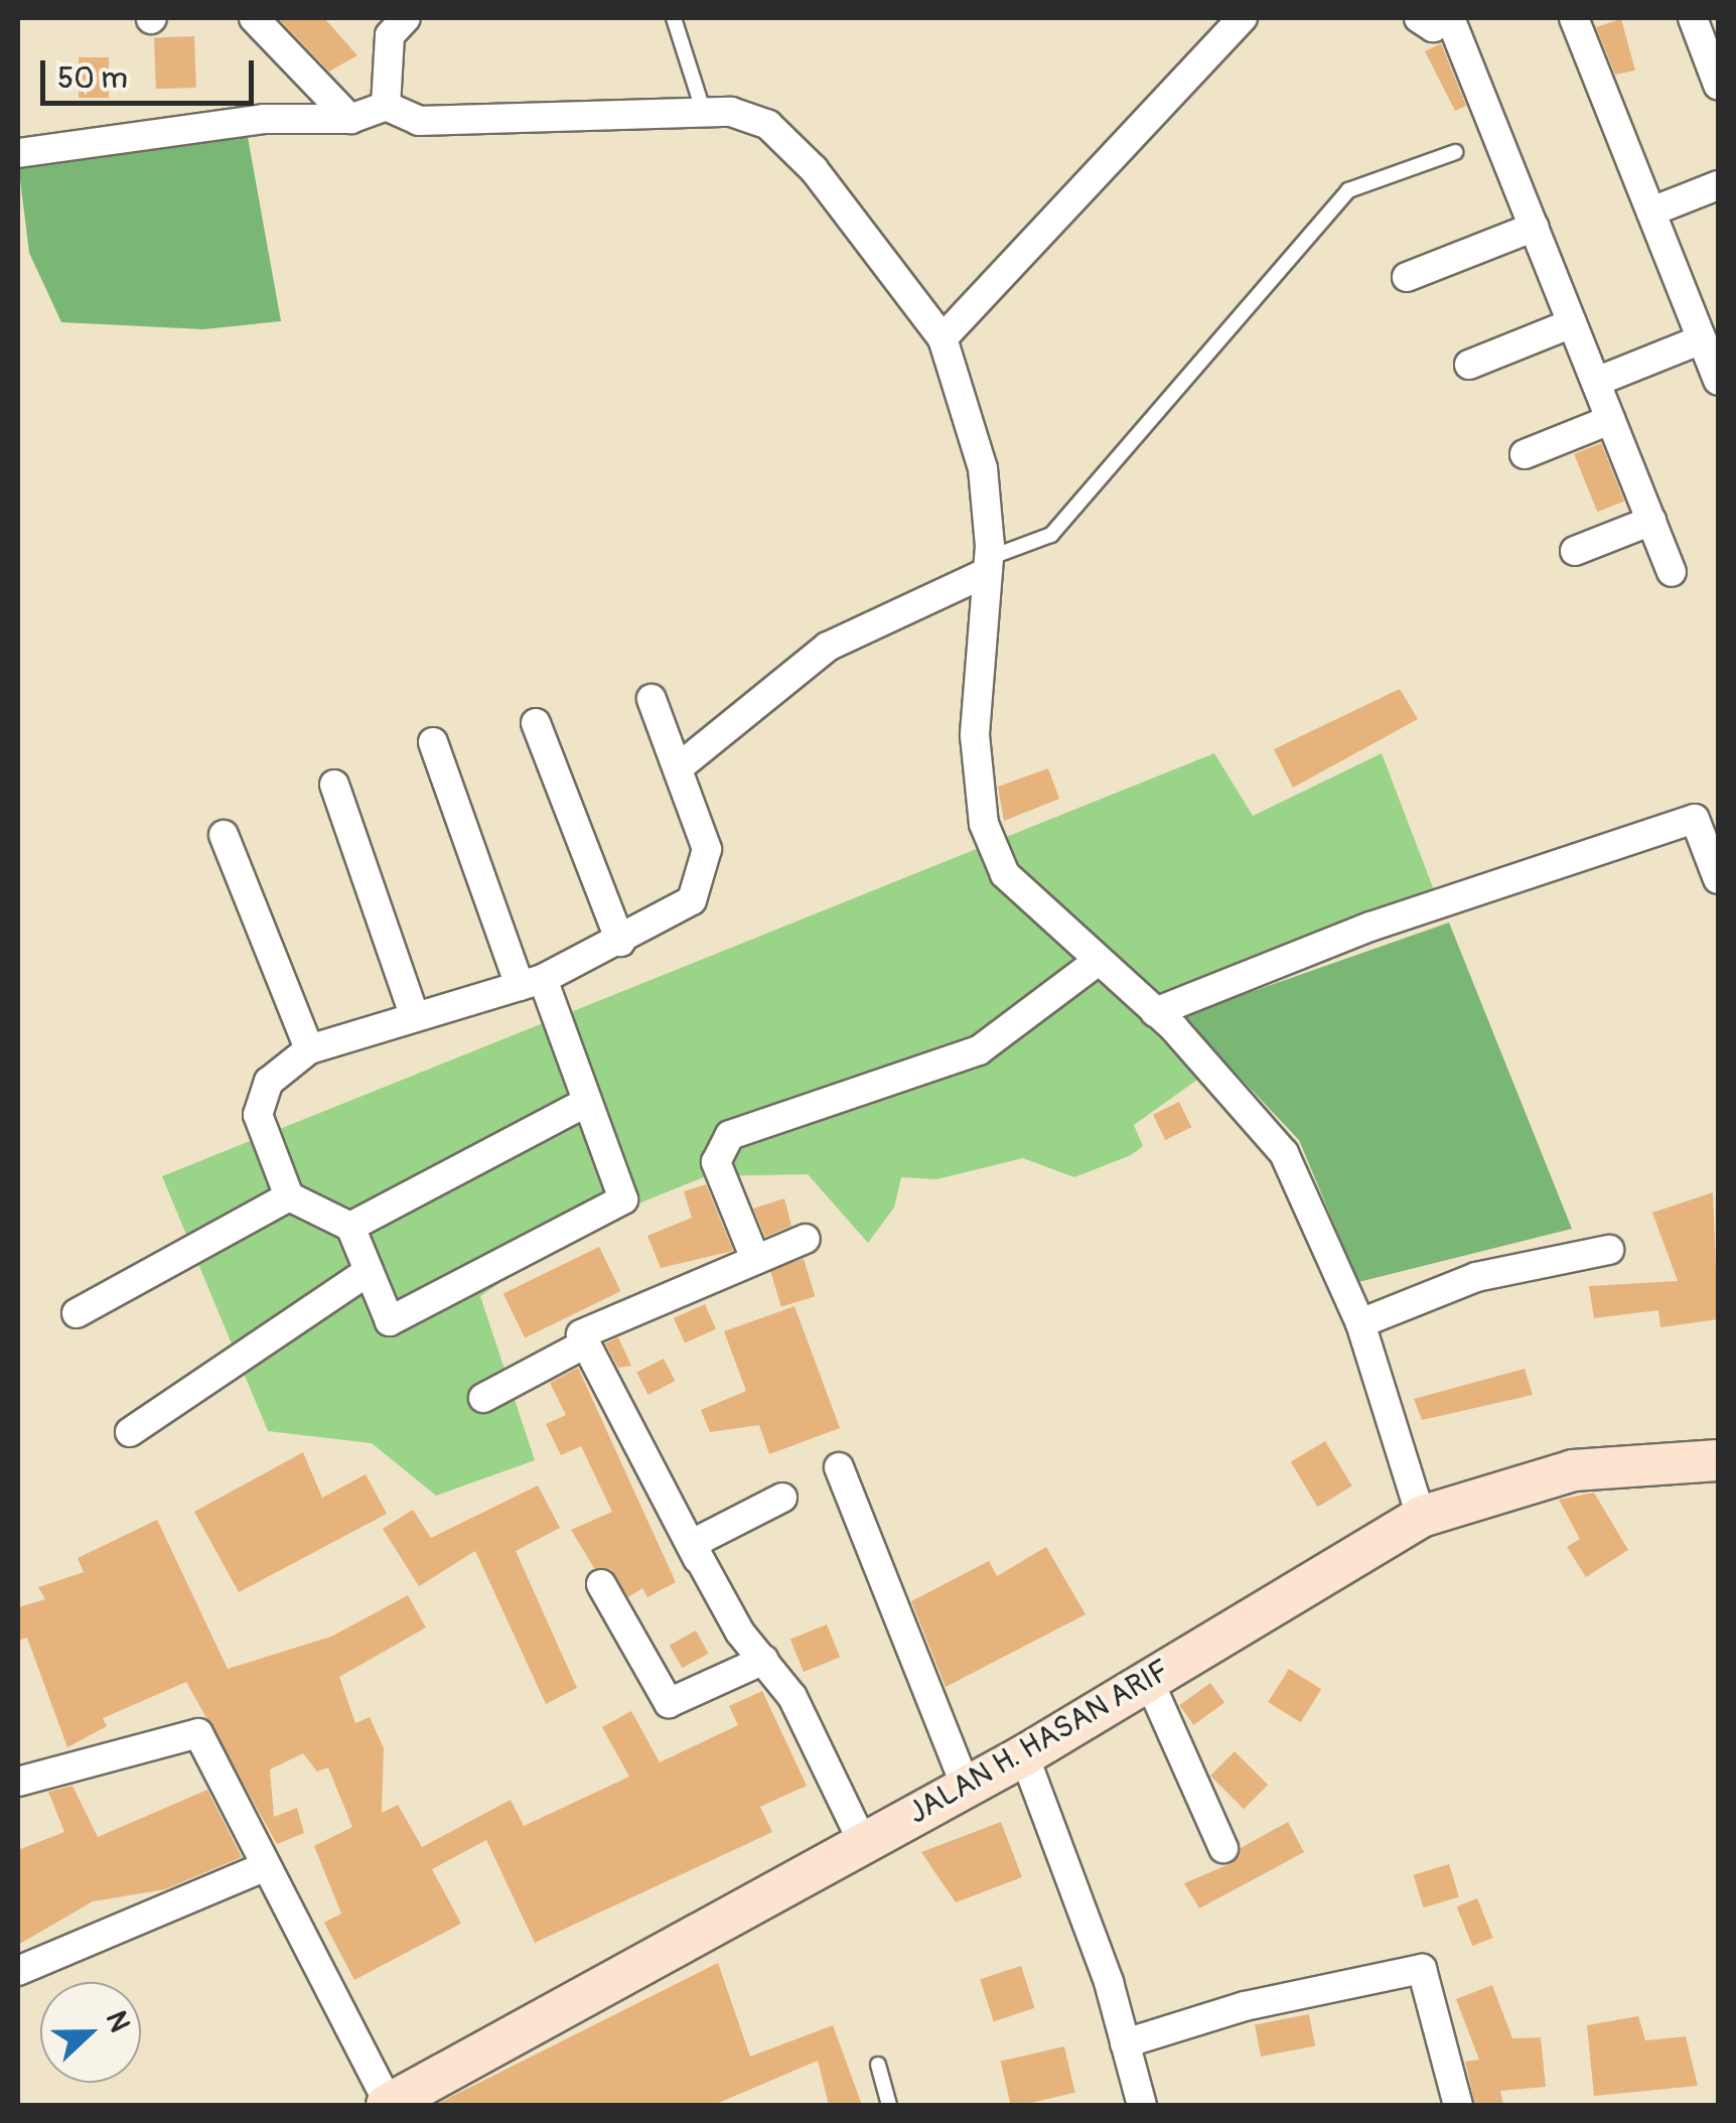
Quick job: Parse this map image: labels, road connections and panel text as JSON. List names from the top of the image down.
{
  "streets": {
    "main road": ["JALAN H. HASAN ARIF"]
  },
  "scale_bar": "50 m",
  "north": "right"
}
